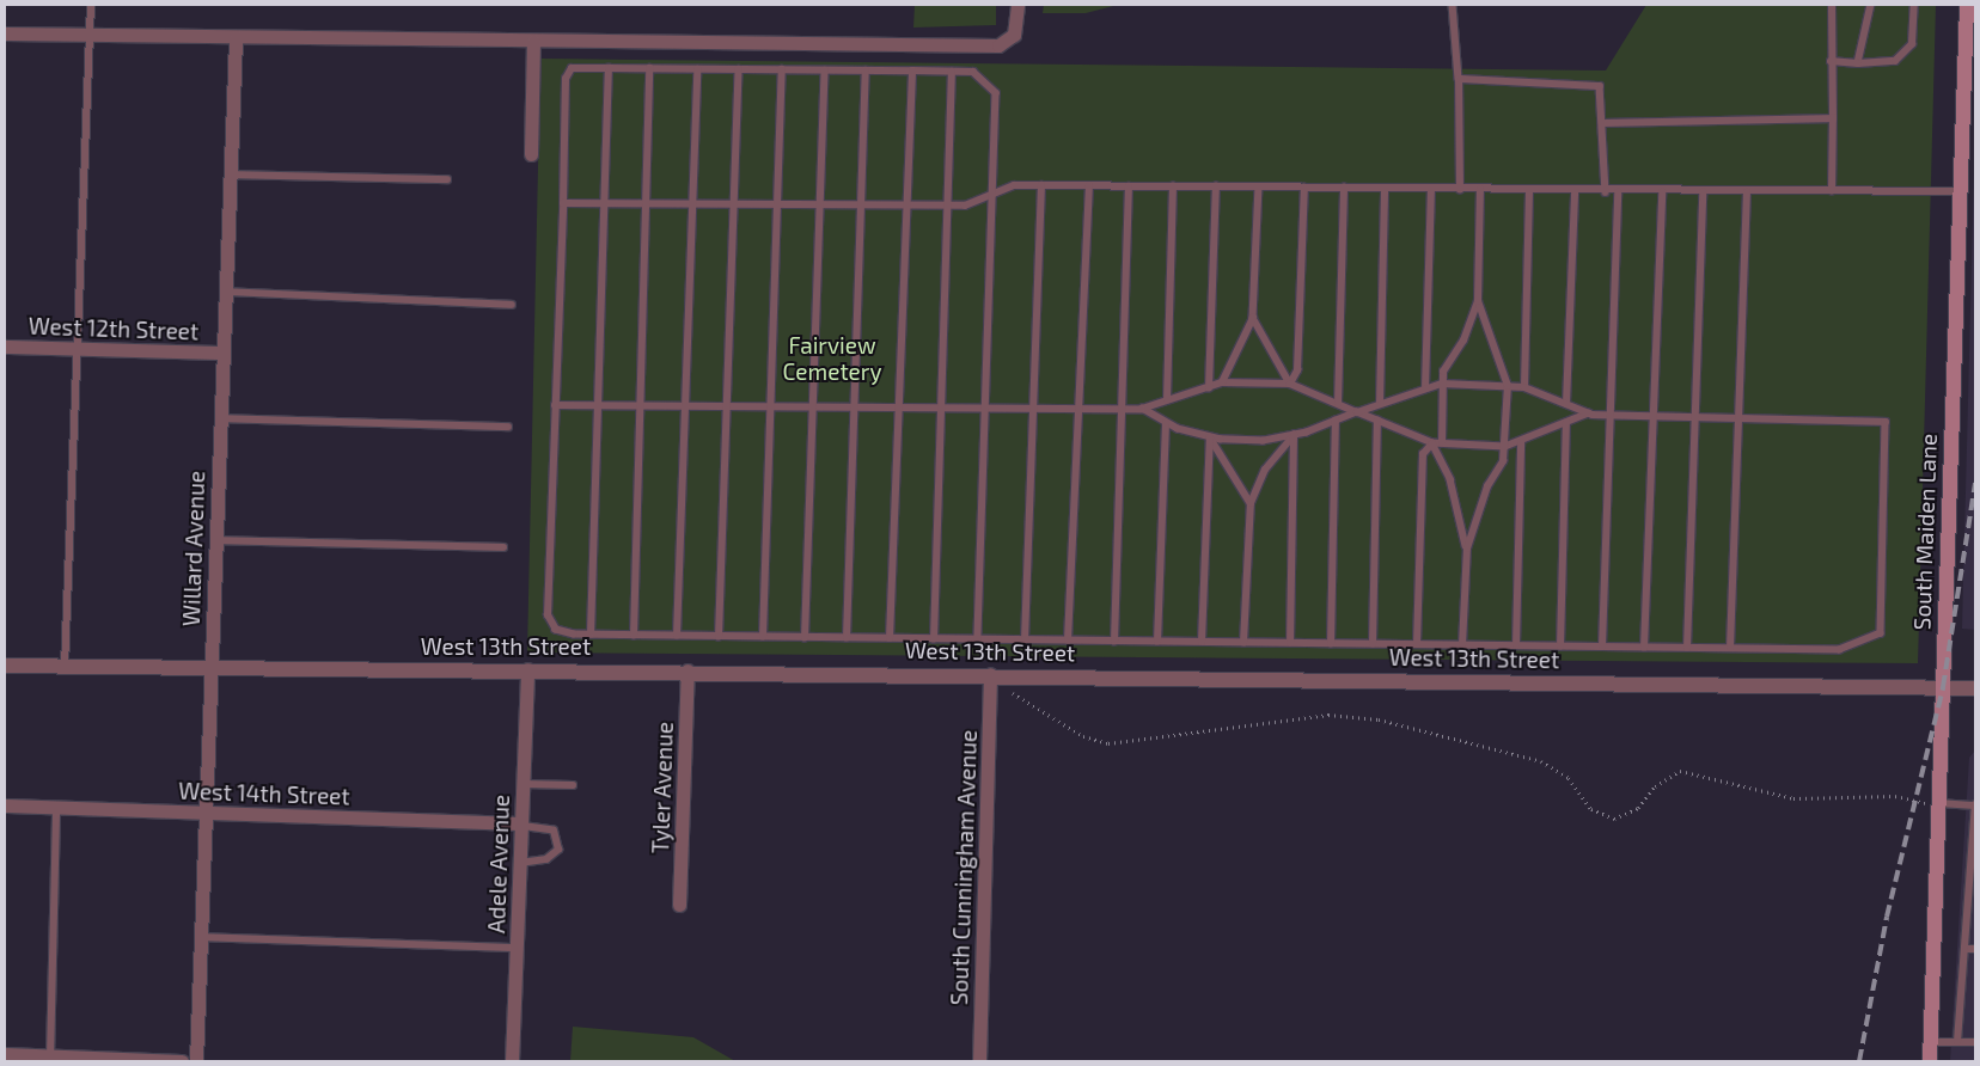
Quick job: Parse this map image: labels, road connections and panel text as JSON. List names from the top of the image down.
{
  "streets": {
    "main road": ["South Maiden Lane"],
    "street": [
      "West 12th Street",
      "Willard Avenue",
      "West 13th Street",
      "Tyler Avenue",
      "West 14th Street",
      "Adele Avenue",
      "South Cunningham Avenue"
    ]
  },
  "crossings": [
    ["West 12th Street", "Willard Avenue"],
    ["South Maiden Lane", "West 13th Street"],
    ["Willard Avenue", "West 13th Street"],
    ["Willard Avenue", "West 14th Street"],
    ["West 13th Street", "Tyler Avenue"],
    ["West 13th Street", "Adele Avenue"],
    ["West 13th Street", "South Cunningham Avenue"],
    ["West 14th Street", "Adele Avenue"]
  ],
  "parks": ["Fairview Cemetery"]
}
